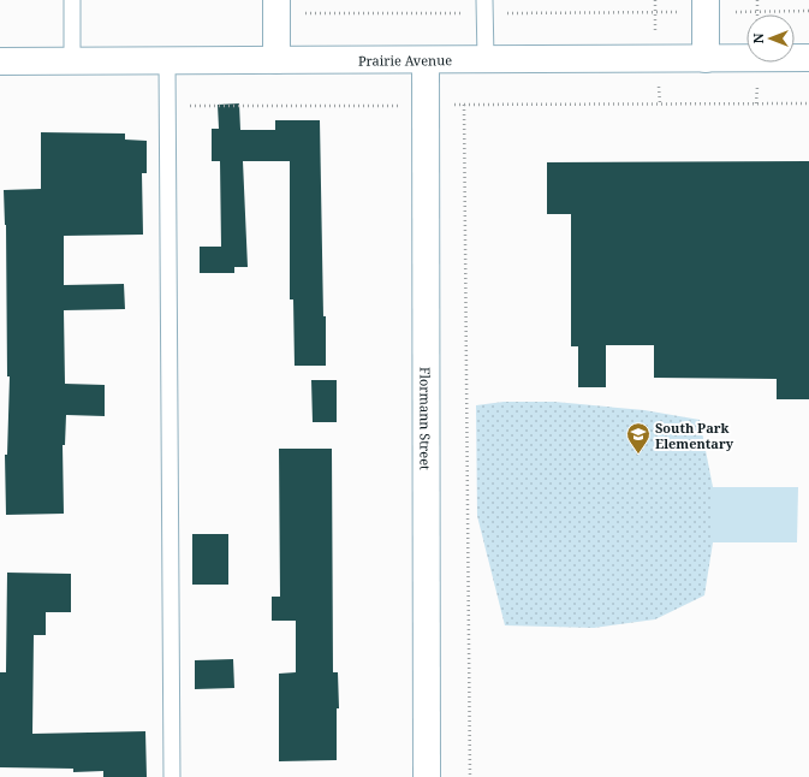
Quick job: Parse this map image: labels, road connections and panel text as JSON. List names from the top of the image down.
{
  "streets": {
    "street": ["Prairie Avenue", "Flormann Street"]
  },
  "crossings": [
    ["Prairie Avenue", "Flormann Street"]
  ],
  "places": {
    "school or university": ["South Park Elementary"]
  },
  "north": "left"
}
